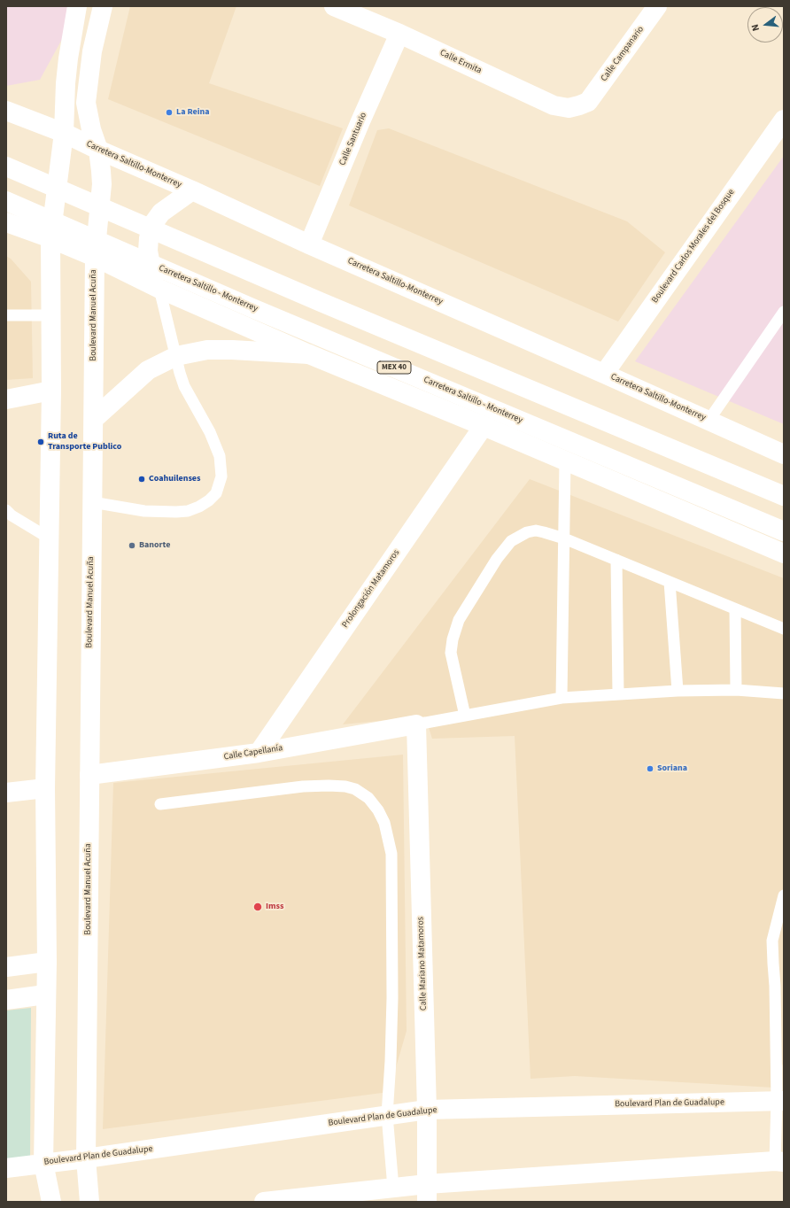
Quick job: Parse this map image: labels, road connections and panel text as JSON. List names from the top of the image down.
{
  "streets": {
    "main road": [
      "Calle Campanario",
      "Calle Ermita",
      "Calle Santuario",
      "Carretera Saltillo-Monterrey",
      "Boulevard Carlos Morales del Bosque",
      "Carretera Saltillo - Monterrey",
      "Boulevard Manuel Acuña",
      "MEX 40",
      "Prolongación Matamoros",
      "Calle Capellanía",
      "Calle Mariano Matamoros",
      "Boulevard Plan de Guadalupe"
    ]
  },
  "crossings": [
    ["Calle Campanario", "Calle Ermita"],
    ["Calle Ermita", "Calle Santuario"],
    ["Calle Santuario", "Carretera Saltillo-Monterrey"],
    ["Carretera Saltillo-Monterrey", "Boulevard Carlos Morales del Bosque"],
    ["Carretera Saltillo-Monterrey", "Boulevard Manuel Acuña"],
    ["Boulevard Manuel Acuña", "Calle Capellanía"],
    ["Boulevard Manuel Acuña", "Boulevard Plan de Guadalupe"],
    ["Prolongación Matamoros", "Calle Capellanía"],
    ["Calle Capellanía", "Calle Mariano Matamoros"],
    ["Calle Mariano Matamoros", "Boulevard Plan de Guadalupe"]
  ],
  "places": [
    "La Reina",
    "Ruta de Transporte Publico",
    "Coahuilenses",
    "Banorte",
    "Soriana",
    "Imss"
  ],
  "north": "left"
}
